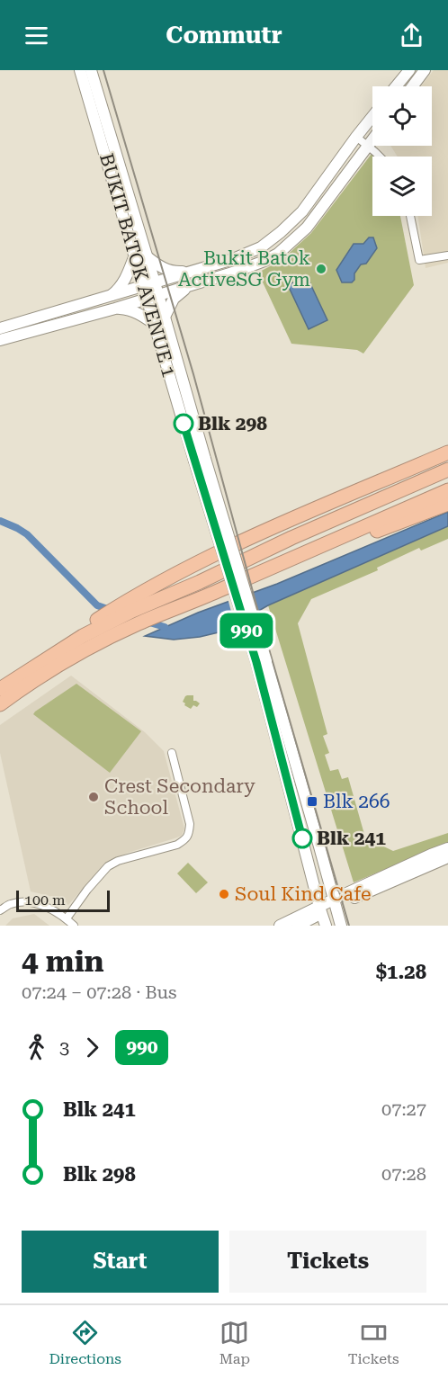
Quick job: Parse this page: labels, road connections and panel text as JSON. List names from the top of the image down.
{
  "streets": {
    "main road": ["BUKIT BATOK AVENUE 1"]
  },
  "places": {
    "other": [
      "Bukit Batok ActiveSG Gym",
      "Blk 298",
      "Crest Secondary School",
      "Blk 241",
      "Soul Kind Cafe"
    ],
    "transit": ["Blk 266"]
  },
  "lines": ["bus line 990"],
  "scale_bar": "100 m",
  "page": {
    "header": "Commutr",
    "on_map": "990",
    "scale": "100 m",
    "heading": ["4 min", "07:24 – 07:28 · Bus", "$1.28"],
    "legs": ["3", "990"],
    "list": [
      {
        "name": "Blk 241",
        "value": "07:27"
      },
      {
        "name": "Blk 298",
        "value": "07:28"
      }
    ],
    "buttons": ["Start", "Tickets"],
    "tabs": ["Directions", "Map", "Tickets"]
  }
}
